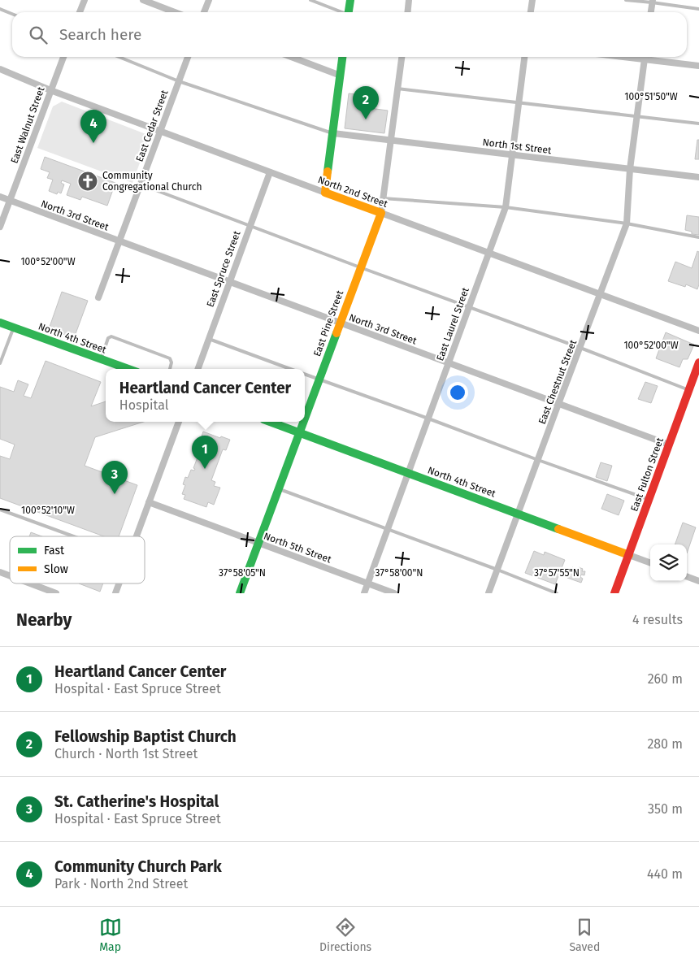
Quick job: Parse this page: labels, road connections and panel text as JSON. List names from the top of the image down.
{
  "streets": {
    "main road": [
      "North 2nd Street",
      "East Pine Street",
      "North 4th Street",
      "East Fulton Street"
    ],
    "street": [
      "East Walnut Street",
      "East Cedar Street",
      "North 1st Street",
      "North 3rd Street",
      "East Spruce Street",
      "East Laurel Street",
      "East Chestnut Street",
      "North 5th Street"
    ]
  },
  "crossings": [
    ["East Walnut Street", "North 2nd Street"],
    ["East Walnut Street", "North 3rd Street"],
    ["East Cedar Street", "North 2nd Street"],
    ["East Cedar Street", "North 3rd Street"],
    ["North 1st Street", "East Pine Street"],
    ["North 1st Street", "East Laurel Street"],
    ["North 1st Street", "East Chestnut Street"],
    ["North 2nd Street", "East Spruce Street"],
    ["North 2nd Street", "East Pine Street"],
    ["North 2nd Street", "East Laurel Street"],
    ["North 2nd Street", "East Chestnut Street"],
    ["North 3rd Street", "East Spruce Street"],
    ["North 3rd Street", "East Pine Street"],
    ["North 3rd Street", "East Laurel Street"],
    ["North 3rd Street", "East Chestnut Street"],
    ["North 3rd Street", "East Fulton Street"],
    ["East Pine Street", "North 4th Street"],
    ["East Pine Street", "North 5th Street"],
    ["East Laurel Street", "North 4th Street"],
    ["East Laurel Street", "North 5th Street"],
    ["North 4th Street", "East Chestnut Street"],
    ["North 4th Street", "East Fulton Street"]
  ],
  "places": {
    "church": ["Community Congregational Church"]
  },
  "legend": ["Fast", "Slow"],
  "page": {
    "search": "Search here",
    "pins": [
      "2",
      "4",
      "1",
      "3"
    ],
    "popup": ["Heartland Cancer Center", "Hospital"],
    "heading": ["Nearby", "4 results"],
    "list": [
      {
        "mark": "1",
        "name": "Heartland Cancer Center",
        "note": "Hospital · East Spruce Street",
        "value": "260 m"
      },
      {
        "mark": "2",
        "name": "Fellowship Baptist Church",
        "note": "Church · North 1st Street",
        "value": "280 m"
      },
      {
        "mark": "3",
        "name": "St. Catherine's Hospital",
        "note": "Hospital · East Spruce Street",
        "value": "350 m"
      },
      {
        "mark": "4",
        "name": "Community Church Park",
        "note": "Park · North 2nd Street",
        "value": "440 m"
      }
    ],
    "nav": ["Map", "Directions", "Saved"]
  },
  "coordinates": [
    "100°51'50\"W",
    "100°52'00\"W",
    "100°52'10\"W",
    "37°58'05\"N",
    "37°58'00\"N",
    "37°57'55\"N"
  ]
}
